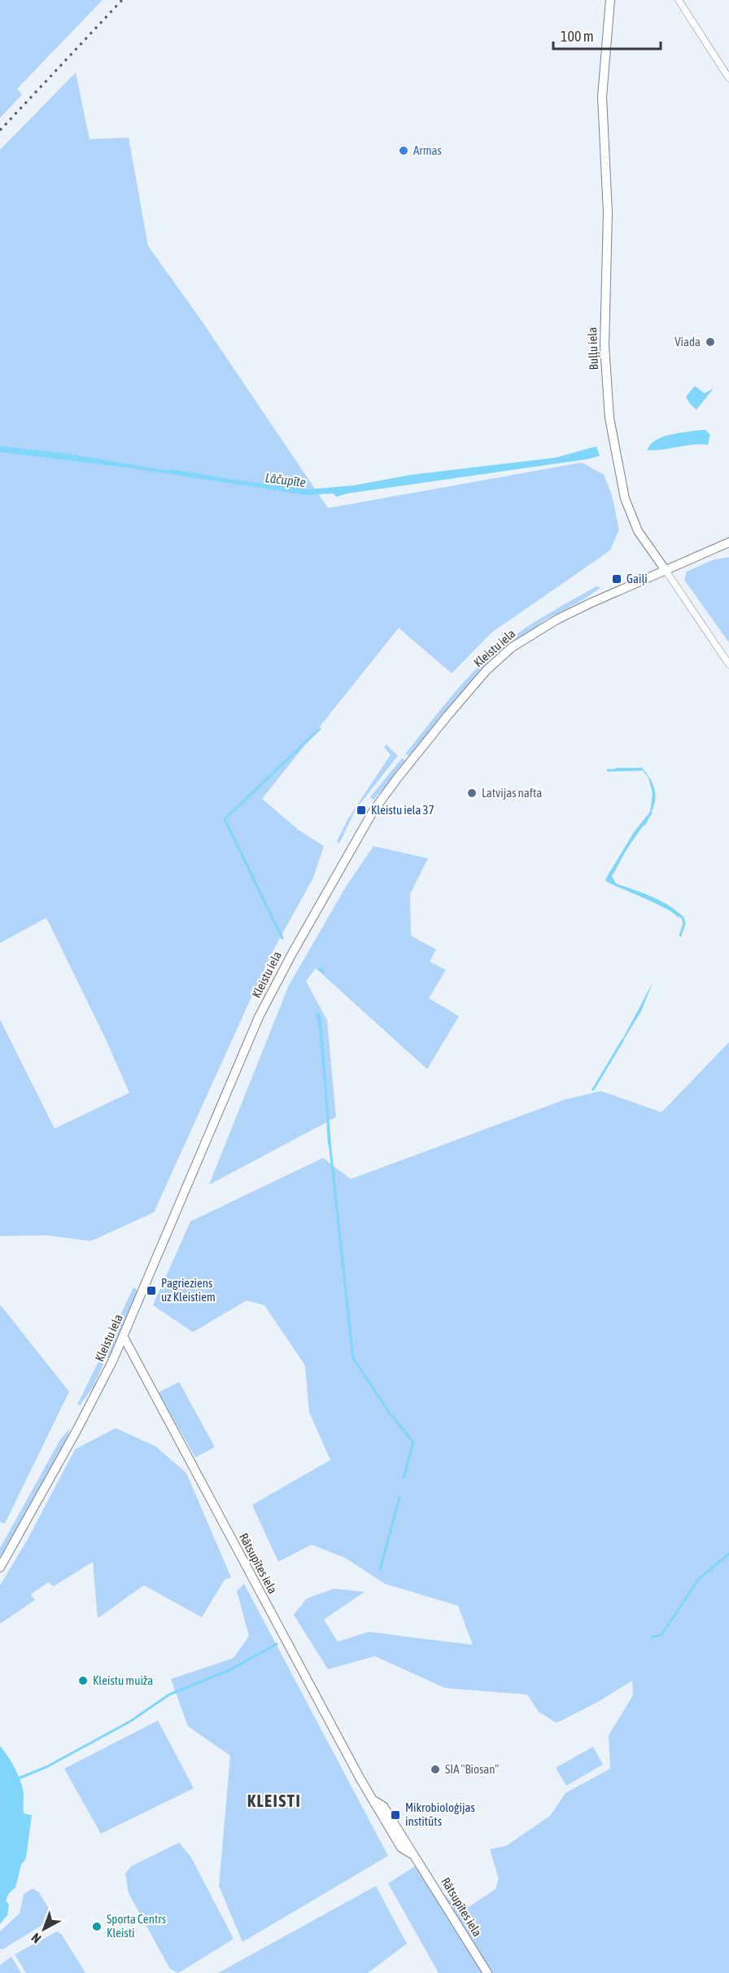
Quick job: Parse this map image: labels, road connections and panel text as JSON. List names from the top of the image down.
{
  "streets": {
    "street": ["Buļļu iela", "Kleistu iela", "Rātsupītes iela"]
  },
  "crossings": [
    ["Buļļu iela", "Kleistu iela"],
    ["Kleistu iela", "Rātsupītes iela"]
  ],
  "districts": ["KLEISTI"],
  "water": ["Lāčupīte"],
  "places": {
    "other": [
      "Armas",
      "Viada",
      "Latvijas nafta",
      "Kleistu muiža",
      "SIA \"Biosan\"",
      "Sporta Centrs Kleisti"
    ],
    "transit": [
      "Gaiļi",
      "Kleistu iela 37",
      "Pagrieziens uz Kleistiem",
      "Mikrobioloģijas institūts"
    ]
  },
  "scale_bar": "100 m",
  "north": "bottom left"
}
